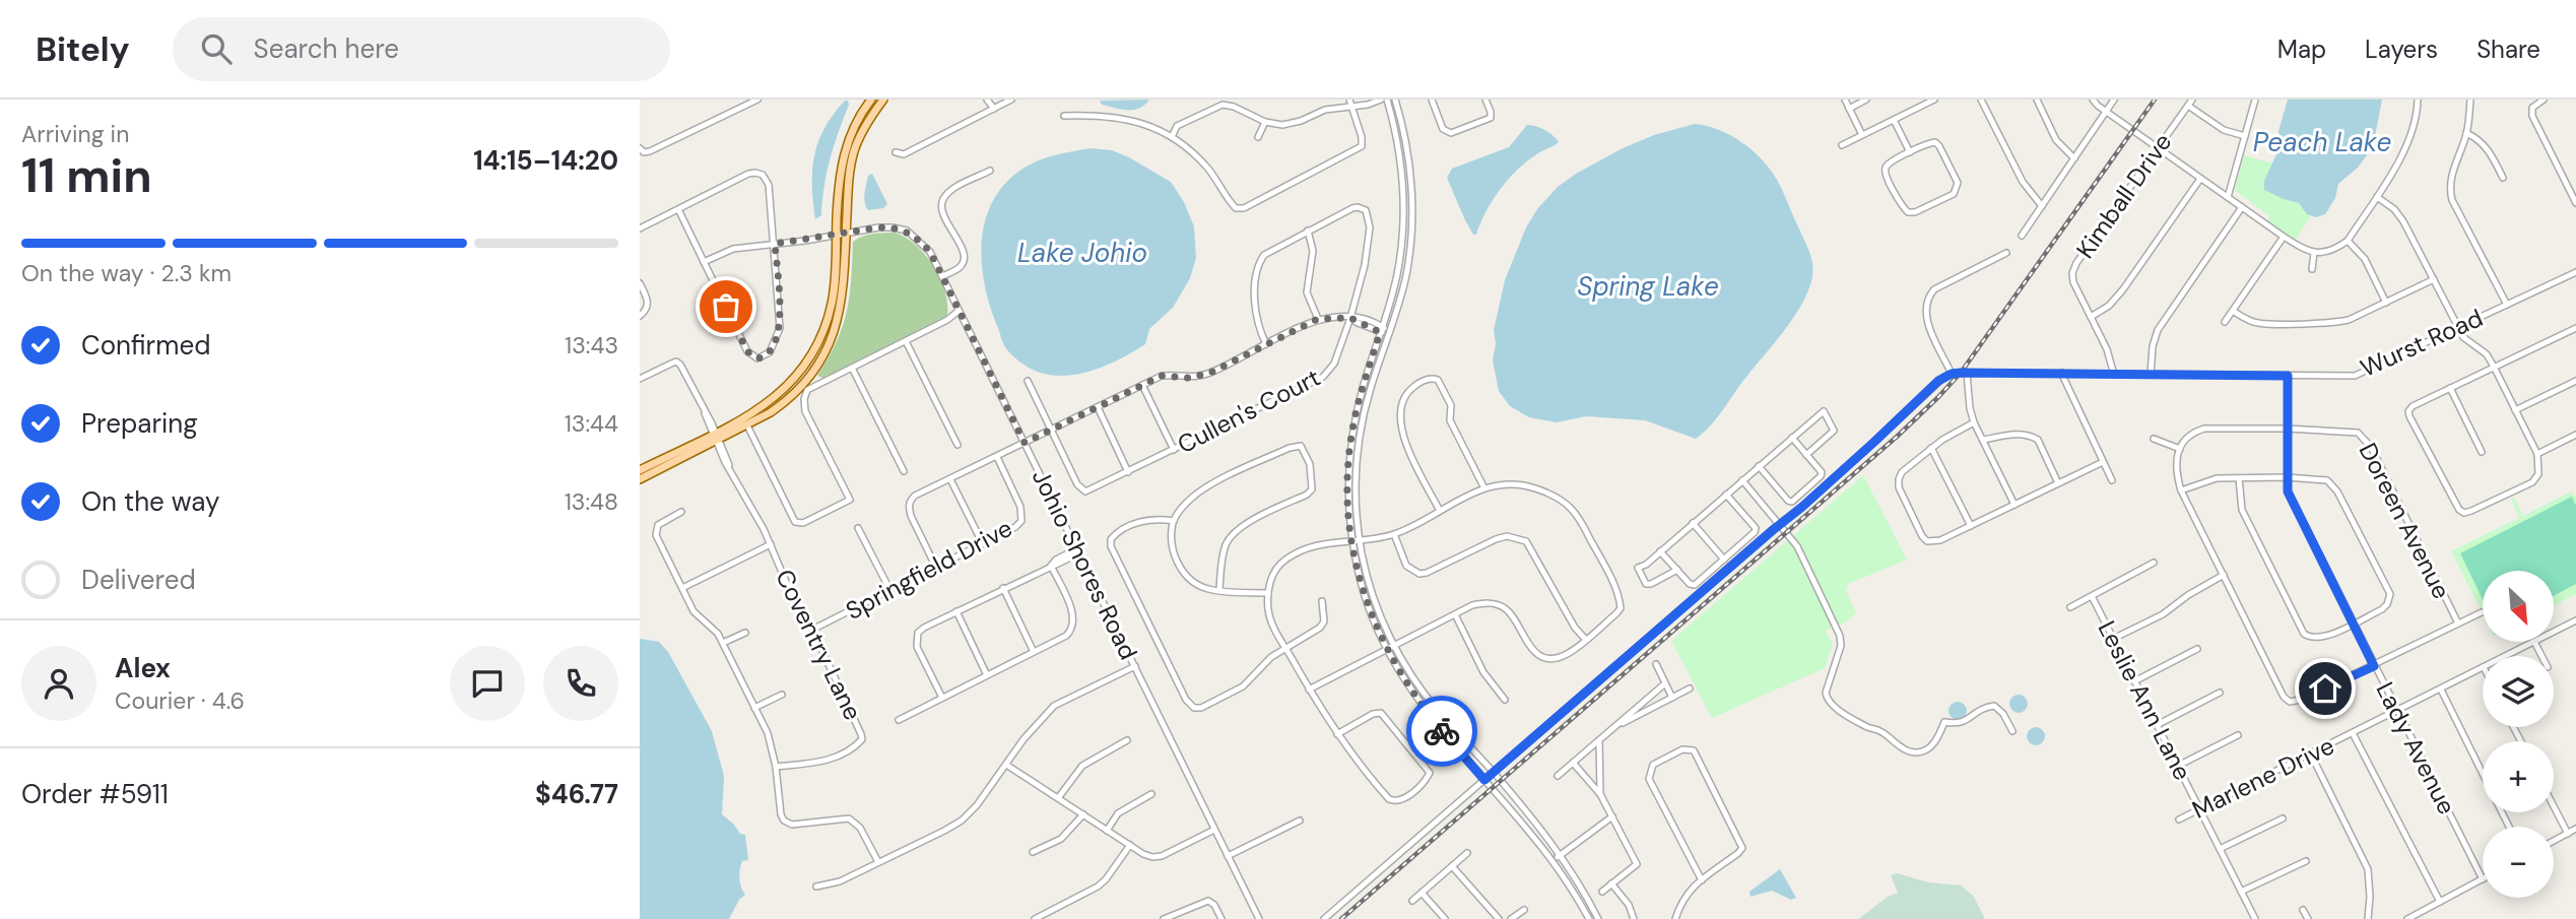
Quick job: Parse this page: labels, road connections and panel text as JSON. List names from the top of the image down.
{
  "streets": {
    "street": [
      "Kimball Drive",
      "Wurst Road",
      "Cullen's Court",
      "Doreen Avenue",
      "Johio Shores Road",
      "Springfield Drive",
      "Coventry Lane",
      "Leslie Ann Lane",
      "Lady Avenue",
      "Marlene Drive"
    ]
  },
  "crossings": [
    ["Kimball Drive", "Wurst Road"],
    ["Wurst Road", "Lady Avenue"],
    ["Doreen Avenue", "Lady Avenue"],
    ["Springfield Drive", "Coventry Lane"],
    ["Leslie Ann Lane", "Marlene Drive"],
    ["Lady Avenue", "Marlene Drive"]
  ],
  "water": ["Peach Lake", "Lake Johio", "Spring Lake"],
  "north": "bottom right",
  "page": {
    "header": "Bitely",
    "search": "Search here",
    "nav": ["Map", "Layers", "Share"],
    "heading": ["11 min", "Arriving in", "14:15–14:20"],
    "panel": [
      "Alex",
      "Courier · 4.6",
      "Order #5911",
      "$46.77"
    ],
    "bar": "On the way · 2.3 km",
    "list": [
      ["Confirmed", "13:43"],
      ["Preparing", "13:44"],
      ["On the way", "13:48"],
      "Delivered"
    ],
    "map_buttons": ["+", "−"]
  }
}
